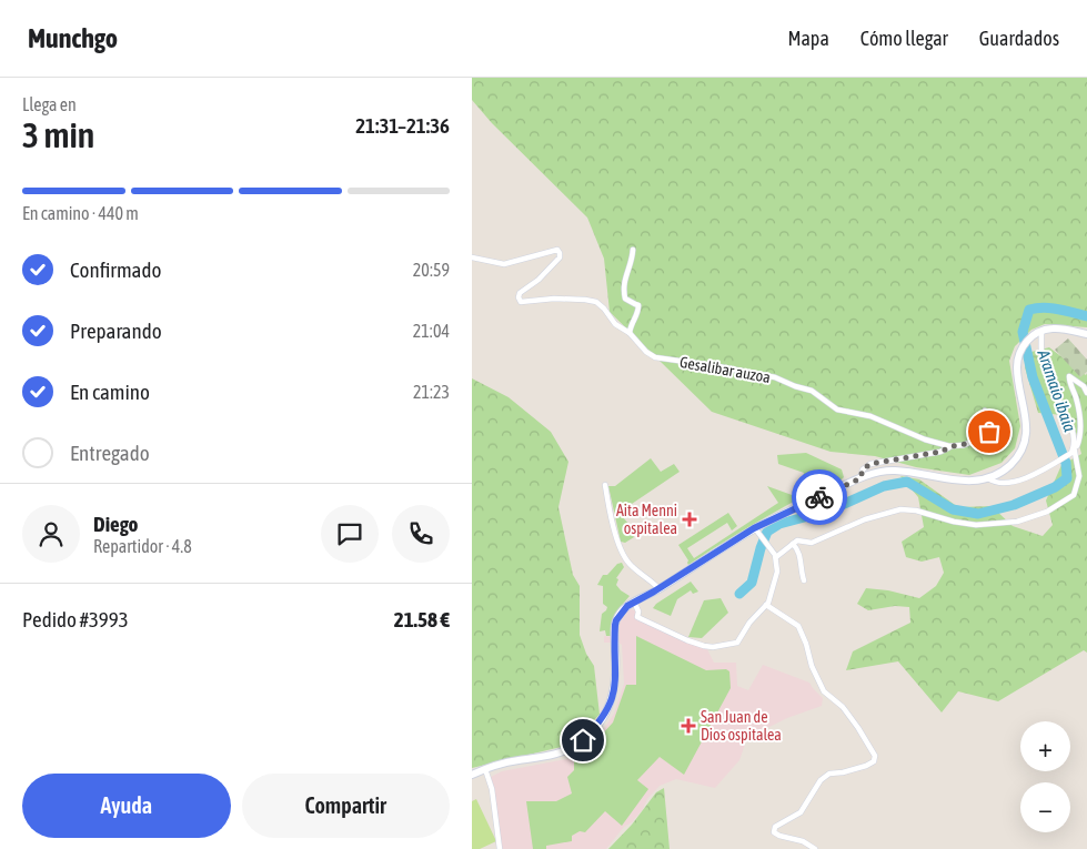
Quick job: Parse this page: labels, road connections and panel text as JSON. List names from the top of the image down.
{
  "streets": {
    "street": ["Gesalibar auzoa"]
  },
  "water": ["Aramaio ibaia"],
  "places": {
    "health": ["Aita Menni ospitalea", "San Juan de Dios ospitalea"]
  },
  "page": {
    "header": "Munchgo",
    "nav": ["Mapa", "Cómo llegar", "Guardados"],
    "heading": ["3 min", "Llega en", "21:31–21:36"],
    "panel": [
      "Diego",
      "Repartidor · 4.8",
      "Pedido #3993",
      "21.58 €"
    ],
    "bar": "En camino · 440 m",
    "list": [
      ["Confirmado", "20:59"],
      ["Preparando", "21:04"],
      ["En camino", "21:23"],
      "Entregado"
    ],
    "map_buttons": ["+", "−"],
    "buttons": ["Ayuda", "Compartir"]
  }
}
